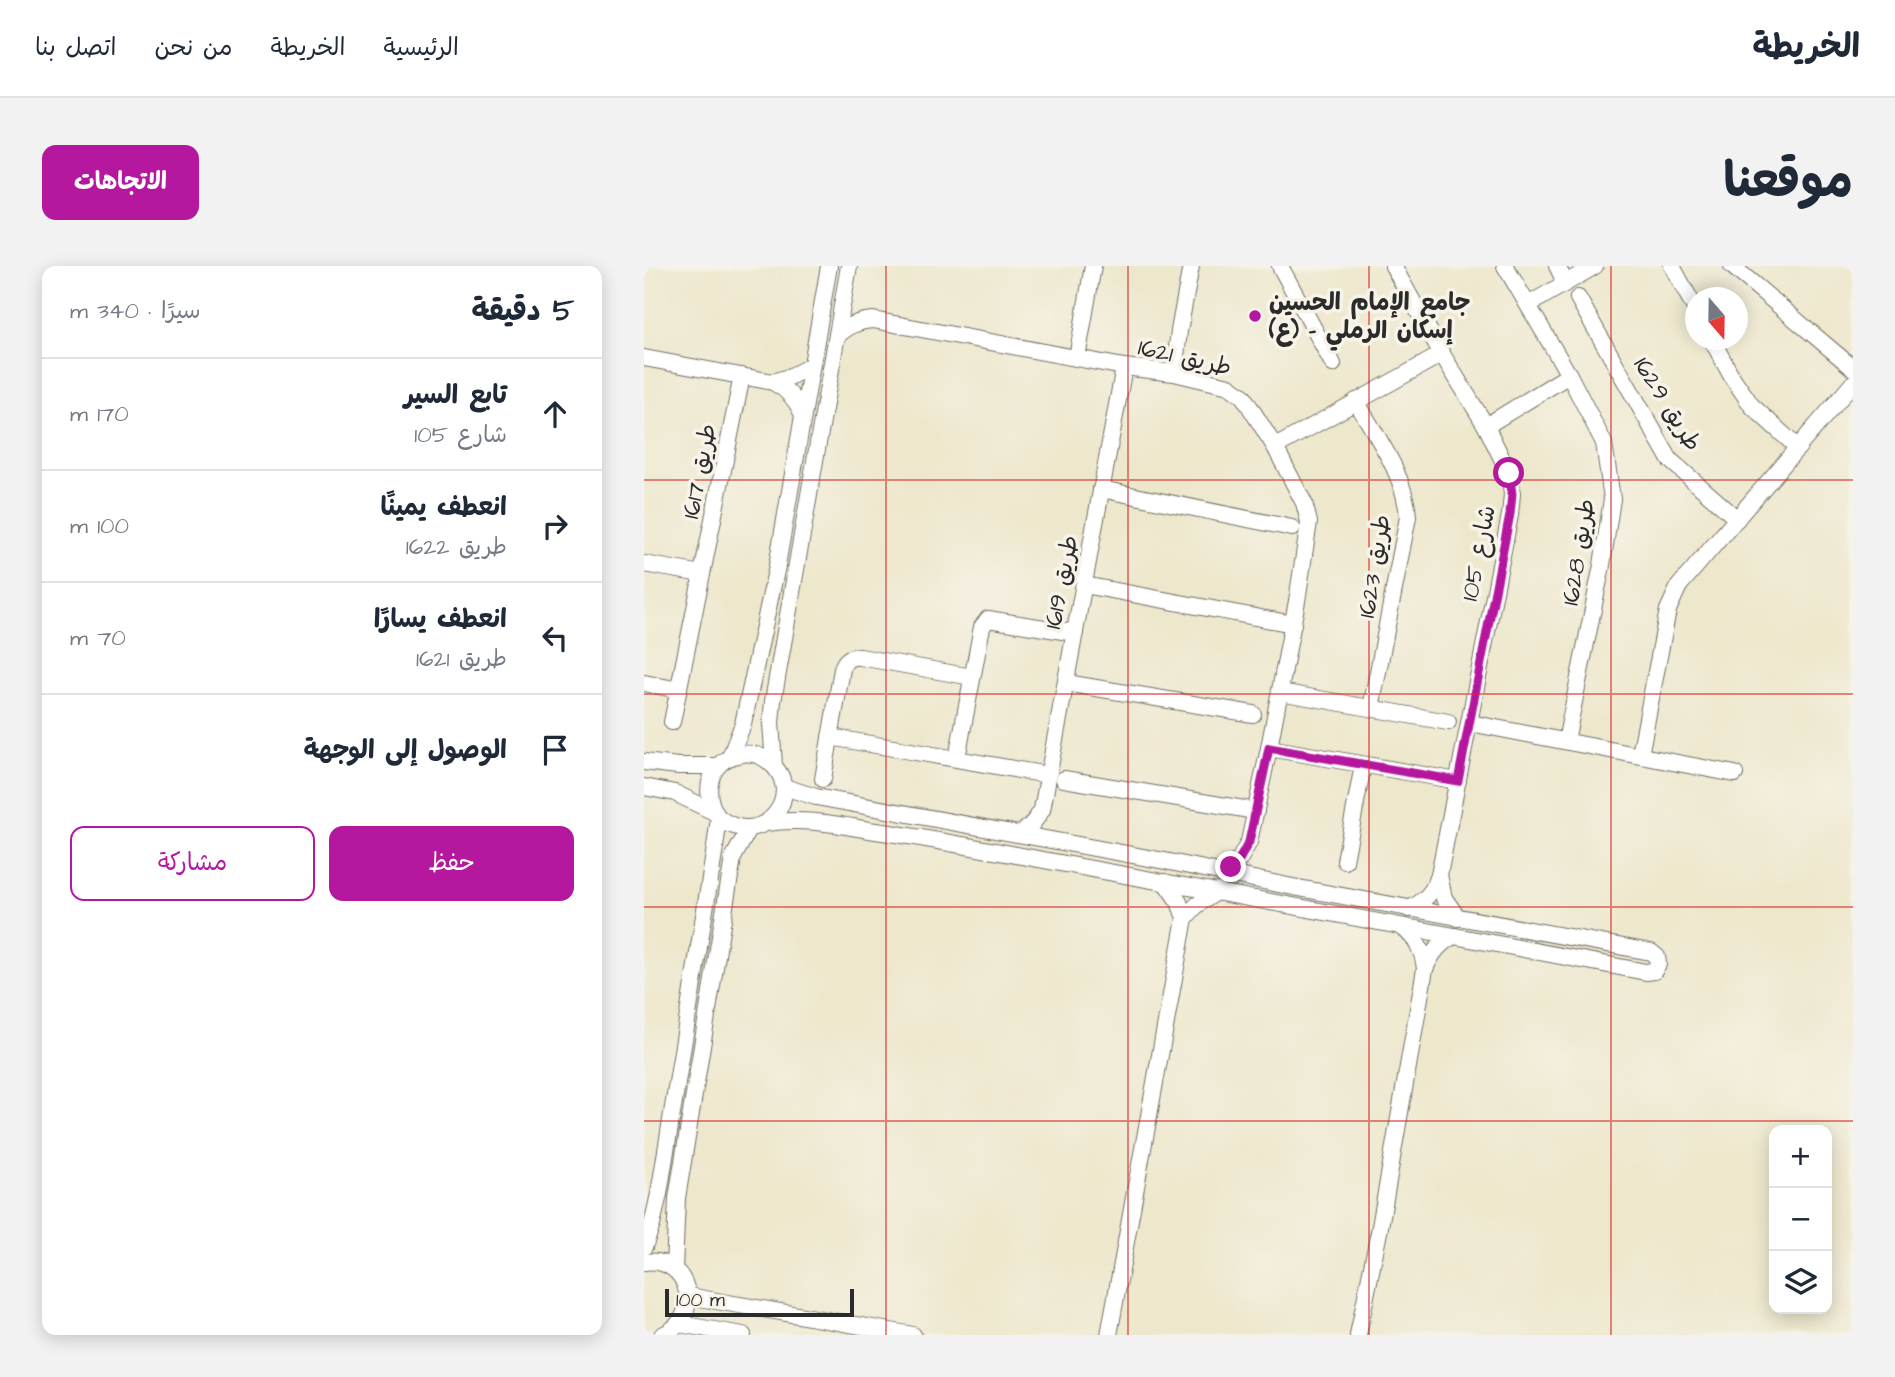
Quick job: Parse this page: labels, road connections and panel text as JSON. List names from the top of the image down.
{
  "streets": {
    "street": [
      "طريق 1621",
      "طريق 1629",
      "طريق 1617",
      "طريق 1628",
      "شارع 105",
      "طريق 1623",
      "طريق 1619"
    ]
  },
  "crossings": [
    ["طريق 1621", "طريق 1619"]
  ],
  "places": ["جامع الإمام الحسين (ع) - إسكان الرملي"],
  "scale_bar": "100 m",
  "north": "bottom",
  "page": {
    "header": "الخريطة",
    "nav": [
      "الرئيسية",
      "الخريطة",
      "من نحن",
      "اتصل بنا"
    ],
    "title": "موقعنا",
    "buttons": [
      "الاتجاهات",
      ["حفظ", "مشاركة"]
    ],
    "heading": ["5 دقيقة", "سيرًا · 340 m"],
    "list": [
      ["تابع السير", "شارع 105", "170 m"],
      ["انعطف يمينًا", "طريق 1622", "100 m"],
      ["انعطف يسارًا", "طريق 1621", "70 m"],
      "الوصول إلى الوجهة"
    ],
    "map_buttons": ["+", "−"],
    "scale": "100 m"
  }
}
